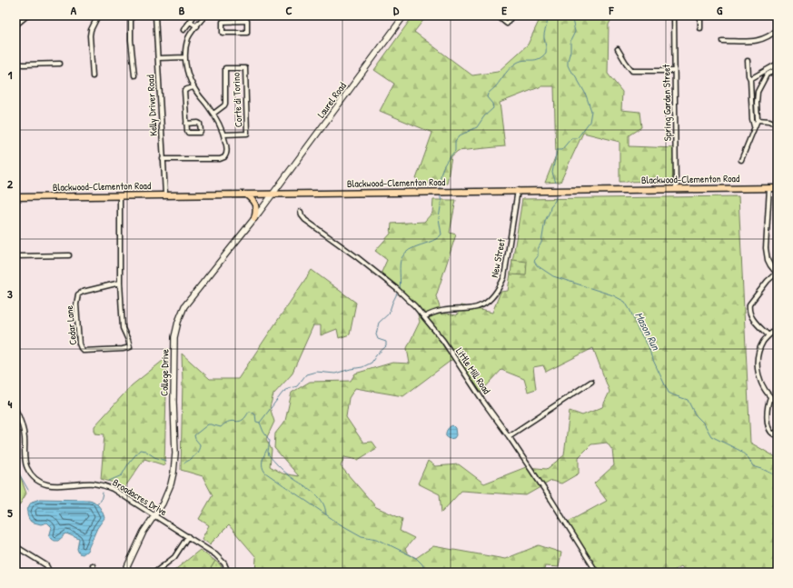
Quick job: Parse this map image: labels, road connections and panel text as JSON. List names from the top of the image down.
{
  "streets": {
    "main road": ["Laurel Road", "Blackwood-Clementon Road", "College Drive"],
    "street": [
      "Corte di Torino",
      "Spring Garden Street",
      "Kelly Driver Road",
      "New Street",
      "Cedar Lane",
      "Little Mill Road",
      "Broadacres Drive"
    ]
  },
  "crossings": [
    ["Laurel Road", "Blackwood-Clementon Road"],
    ["Laurel Road", "College Drive"],
    ["Spring Garden Street", "Blackwood-Clementon Road"],
    ["Kelly Driver Road", "Blackwood-Clementon Road"],
    ["Blackwood-Clementon Road", "New Street"],
    ["Blackwood-Clementon Road", "Cedar Lane"],
    ["Blackwood-Clementon Road", "College Drive"],
    ["New Street", "Little Mill Road"],
    ["College Drive", "Broadacres Drive"]
  ],
  "water": ["Mason Run"],
  "grid": {
    "columns": [
      "A",
      "B",
      "C",
      "D",
      "E",
      "F",
      "G"
    ],
    "rows": [
      "1",
      "2",
      "3",
      "4",
      "5"
    ]
  }
}
